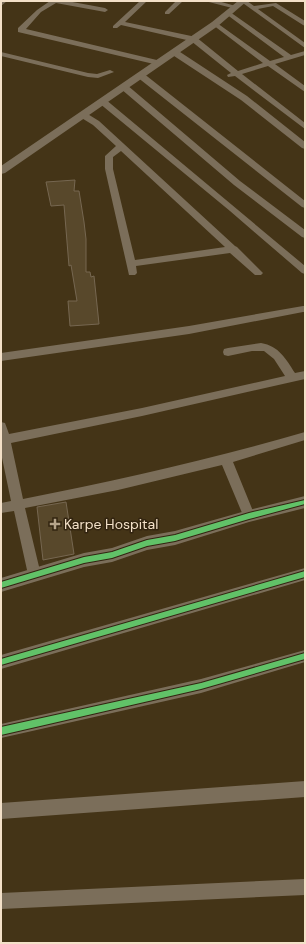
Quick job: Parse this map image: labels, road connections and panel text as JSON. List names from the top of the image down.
{
  "places": {
    "health": ["Karpe Hospital"]
  }
}
